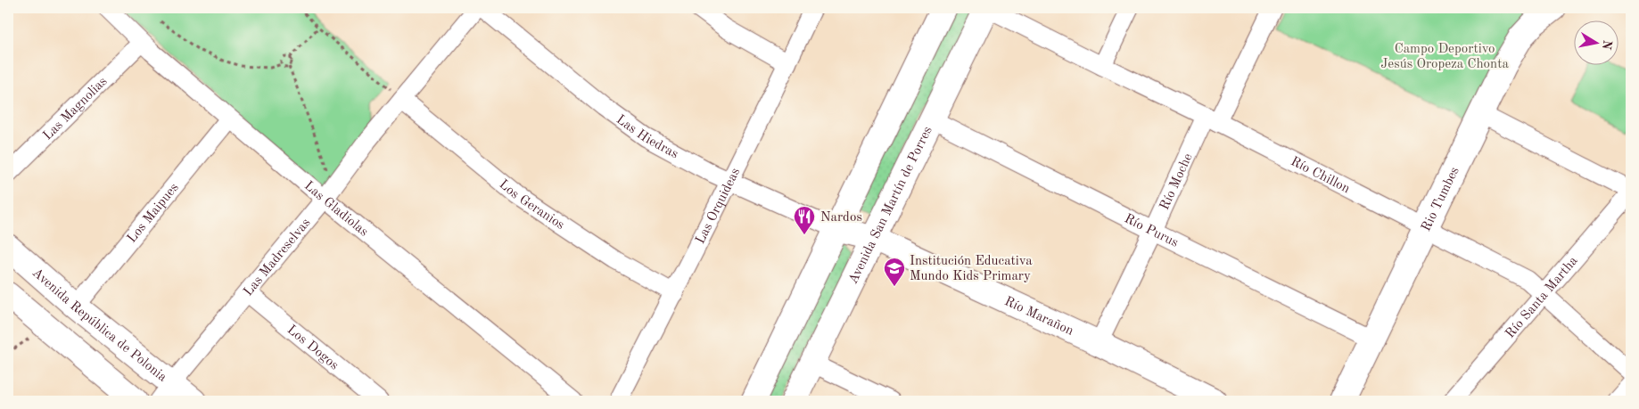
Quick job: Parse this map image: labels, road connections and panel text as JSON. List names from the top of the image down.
{
  "streets": {
    "main road": [
      "Rio Tumbes",
      "Avenida San Martín de Porres",
      "Río Marañon",
      "Avenida República de Polonia"
    ],
    "street": [
      "Las Magnolias",
      "Las Hiedras",
      "Río Chillon",
      "Río Moche",
      "Los Geranios",
      "Las Orquideas",
      "Las Gladiolas",
      "Los Maipues",
      "Río Purus",
      "Las Madreselvas",
      "Río Santa Martha",
      "Los Dogos"
    ]
  },
  "crossings": [
    ["Las Magnolias", "Las Gladiolas"],
    ["Las Hiedras", "Las Orquideas"],
    ["Las Hiedras", "Río Marañon"],
    ["Río Chillon", "Río Moche"],
    ["Río Chillon", "Rio Tumbes"],
    ["Río Chillon", "Avenida San Martín de Porres"],
    ["Río Chillon", "Río Santa Martha"],
    ["Río Moche", "Río Purus"],
    ["Río Moche", "Río Marañon"],
    ["Rio Tumbes", "Río Purus"],
    ["Los Geranios", "Las Orquideas"],
    ["Los Geranios", "Las Madreselvas"],
    ["Avenida San Martín de Porres", "Río Purus"],
    ["Avenida San Martín de Porres", "Río Marañon"],
    ["Las Gladiolas", "Los Maipues"],
    ["Las Gladiolas", "Las Madreselvas"],
    ["Los Maipues", "Avenida República de Polonia"],
    ["Las Madreselvas", "Avenida República de Polonia"],
    ["Las Madreselvas", "Los Dogos"]
  ],
  "parks": ["Campo Deportivo Jesús Oropeza Chonta"],
  "places": {
    "restaurant": ["Nardos"],
    "school or university": ["Institución Educativa Mundo Kids Primary"]
  },
  "north": "right"
}
